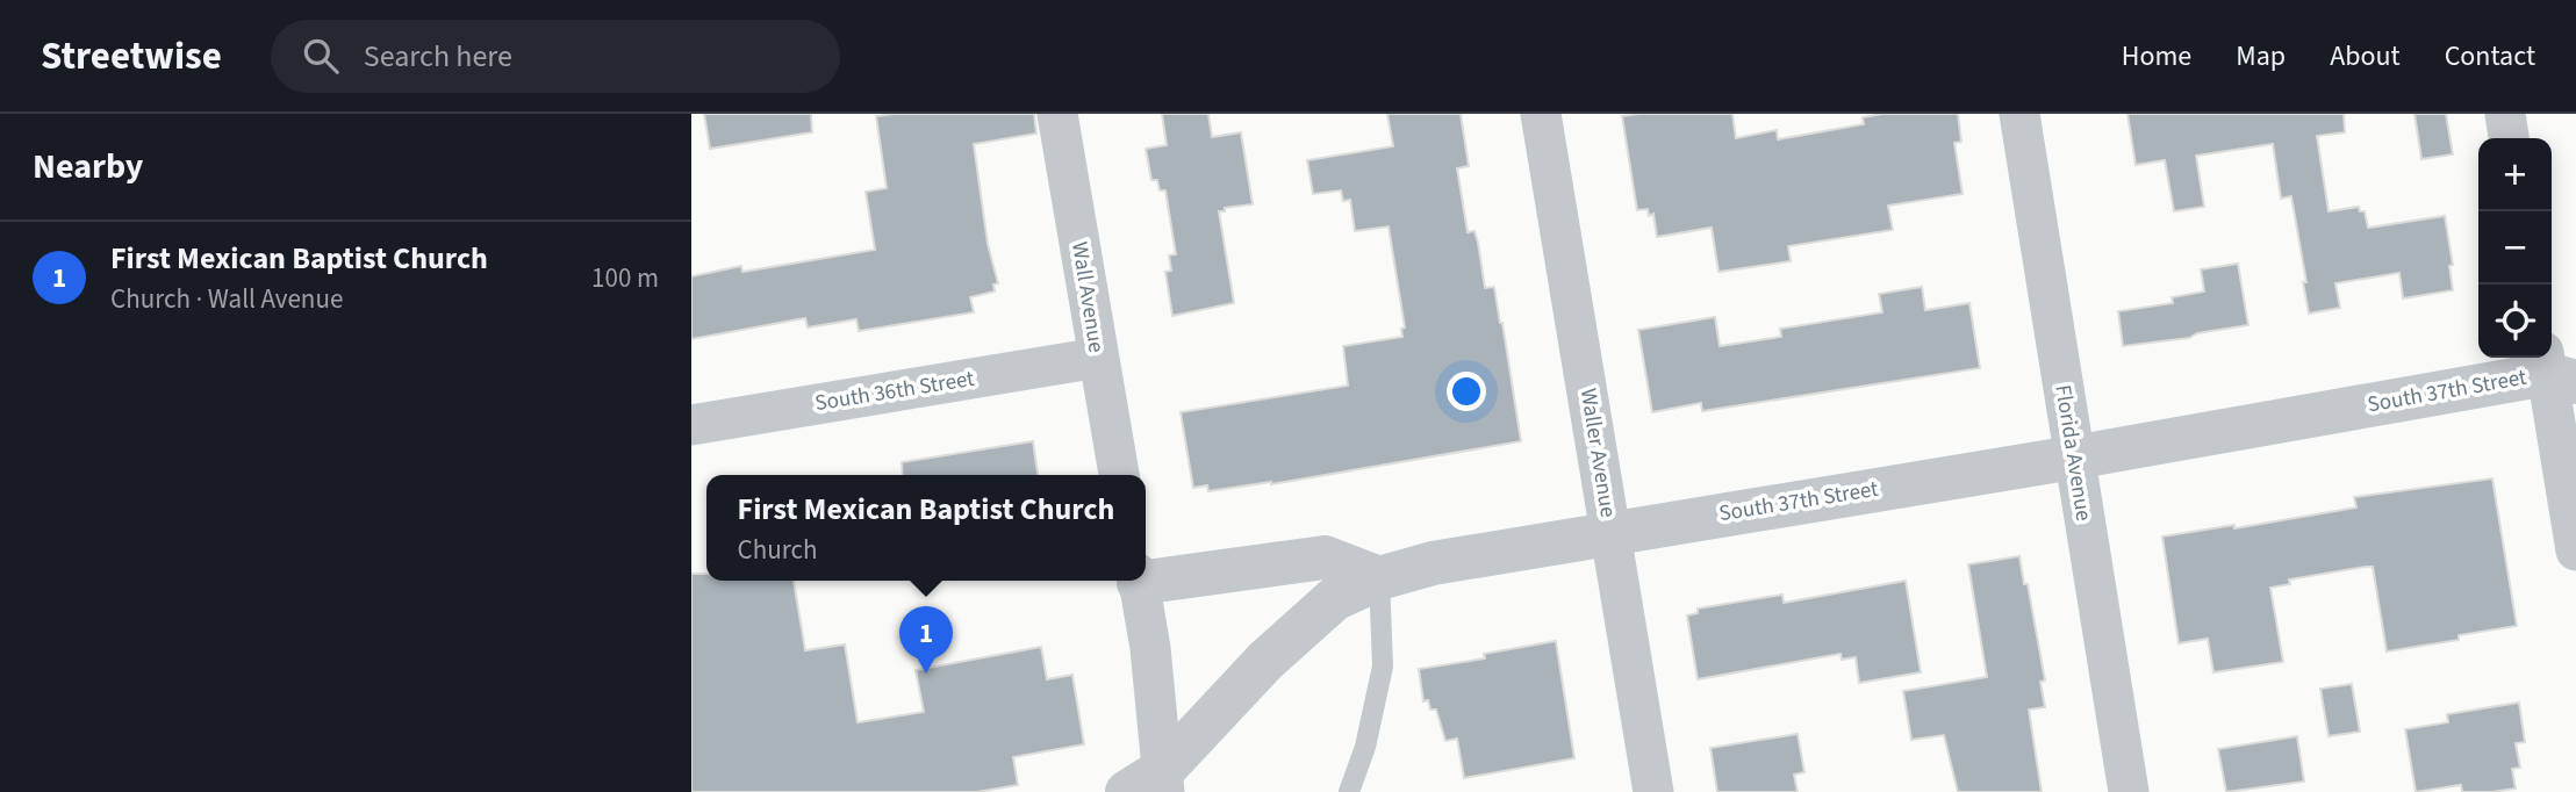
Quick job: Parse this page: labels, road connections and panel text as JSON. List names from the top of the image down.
{
  "streets": {
    "street": [
      "Wall Avenue",
      "South 36th Street",
      "South 37th Street",
      "Waller Avenue",
      "Florida Avenue"
    ]
  },
  "crossings": [
    ["Wall Avenue", "South 36th Street"],
    ["South 37th Street", "Waller Avenue"],
    ["South 37th Street", "Florida Avenue"]
  ],
  "page": {
    "header": "Streetwise",
    "search": "Search here",
    "nav": [
      "Home",
      "Map",
      "About",
      "Contact"
    ],
    "heading": "Nearby",
    "map_buttons": ["+", "−"],
    "list": [
      {
        "mark": "1",
        "name": "First Mexican Baptist Church",
        "note": "Church · Wall Avenue",
        "value": "100 m"
      }
    ],
    "popup": ["First Mexican Baptist Church", "Church"],
    "pins": "1"
  }
}
